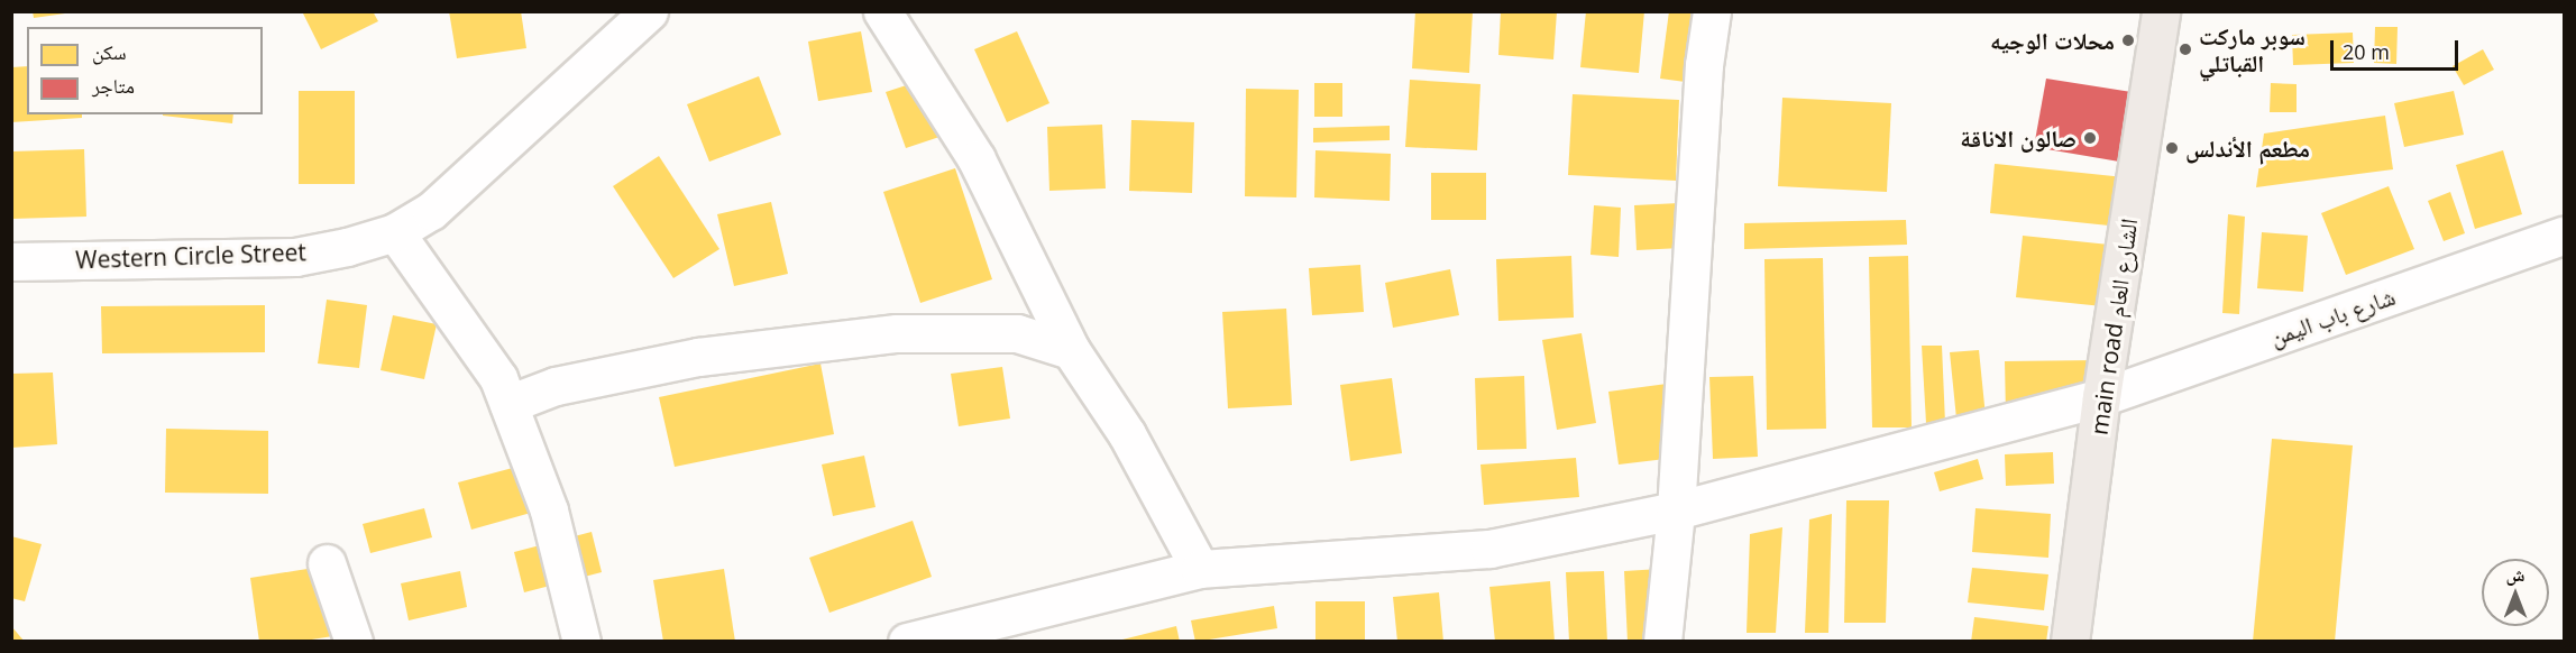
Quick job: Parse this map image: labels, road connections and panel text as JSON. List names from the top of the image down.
{
  "streets": {
    "main road": ["main road الشارع العام"],
    "street": ["Western Circle Street", "شارع باب اليمن"]
  },
  "crossings": [
    ["شارع باب اليمن", "main road الشارع العام"]
  ],
  "places": [
    "محلات الوجيه",
    "سوبر ماركت القباتلي",
    "صالون الاناقة",
    "مطعم الأندلس"
  ],
  "legend": ["سكن", "متاجر"],
  "scale_bar": "20 m",
  "north": "top"
}
